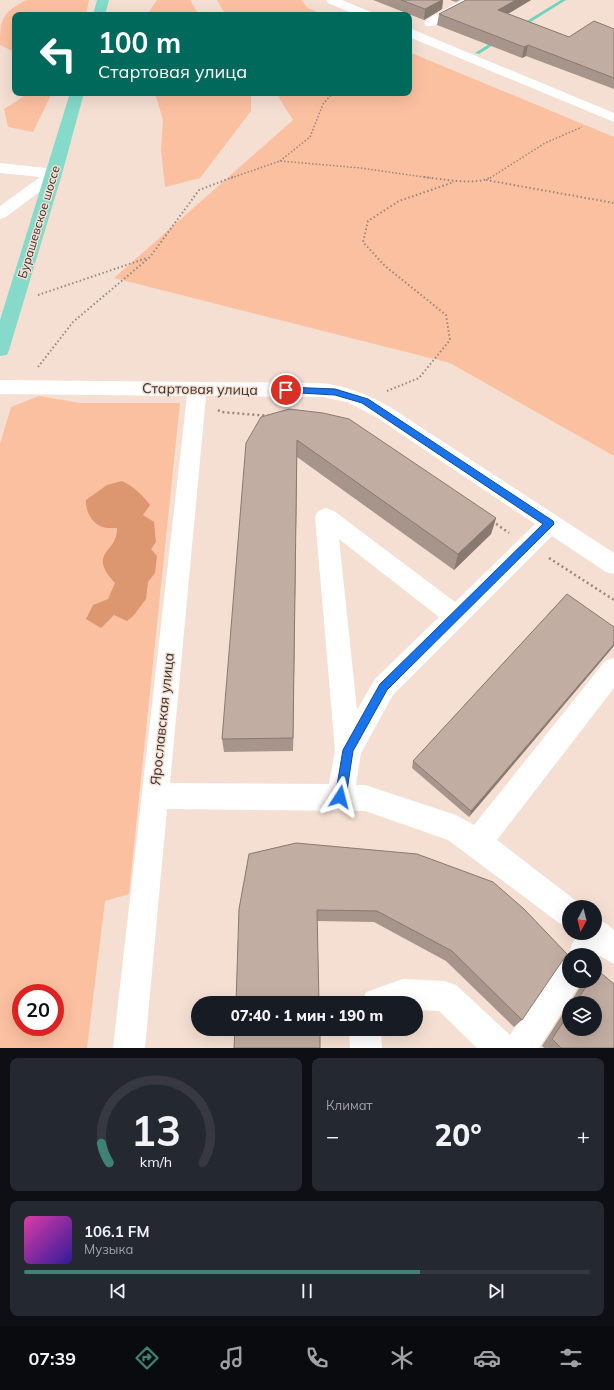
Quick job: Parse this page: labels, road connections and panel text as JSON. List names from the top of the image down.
{
  "streets": {
    "main road": ["Бурашевское шоссе"],
    "street": ["Стартовая улица", "Ярославская улица"]
  },
  "crossings": [
    ["Стартовая улица", "Ярославская улица"]
  ],
  "north": "bottom",
  "page": {
    "turn": ["100 m", "Стартовая улица"],
    "limit": "20",
    "trip": "07:40 · 1 мин · 190 m",
    "tile": "Климат",
    "heat": ["−", "20°", "+"],
    "song": ["106.1 FM", "Музыка"],
    "tabs": "07:39",
    "gauge": ["13", "km/h"]
  }
}
